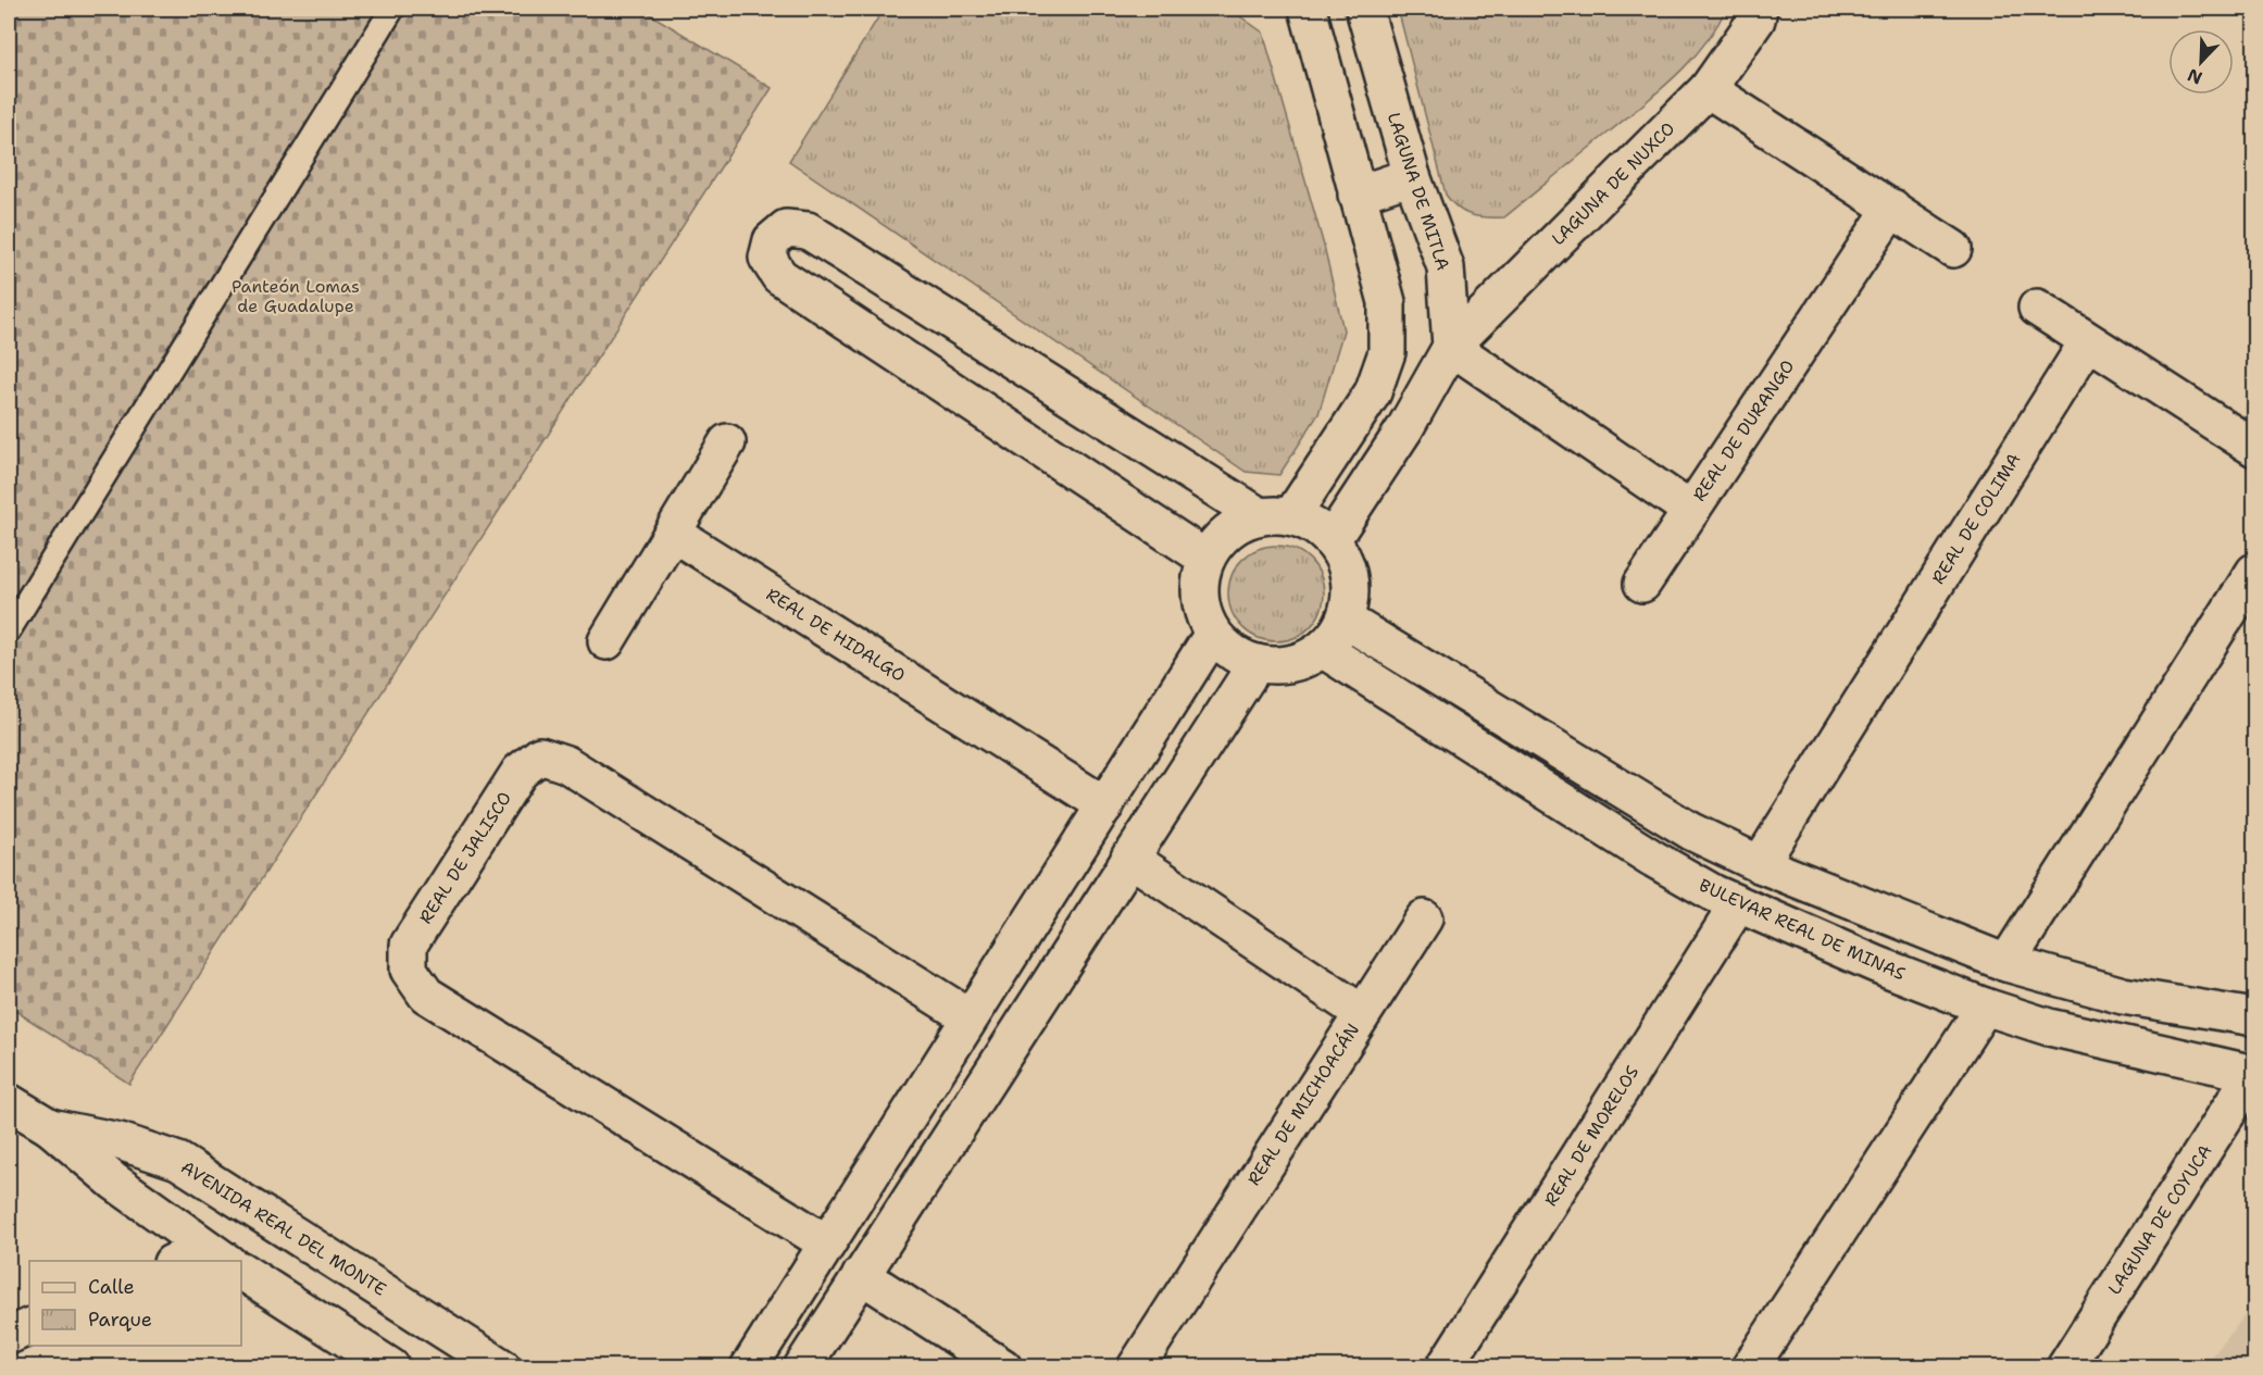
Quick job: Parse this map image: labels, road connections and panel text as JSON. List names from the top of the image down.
{
  "streets": {
    "street": [
      "LAGUNA DE NUXCO",
      "LAGUNA DE MITLA",
      "REAL DE DURANGO",
      "REAL DE COLIMA",
      "REAL DE HIDALGO",
      "REAL DE JALISCO",
      "BULEVAR REAL DE MINAS",
      "REAL DE MICHOACÁN",
      "REAL DE MORELOS",
      "LAGUNA DE COYUCA",
      "AVENIDA REAL DEL MONTE"
    ]
  },
  "crossings": [
    ["LAGUNA DE NUXCO", "LAGUNA DE MITLA"],
    ["LAGUNA DE NUXCO", "REAL DE DURANGO"],
    ["LAGUNA DE MITLA", "REAL DE DURANGO"],
    ["BULEVAR REAL DE MINAS", "REAL DE MORELOS"],
    ["BULEVAR REAL DE MINAS", "LAGUNA DE COYUCA"]
  ],
  "parks": ["Panteón Lomas de Guadalupe"],
  "legend": ["Calle", "Parque"],
  "north": "bottom left"
}
